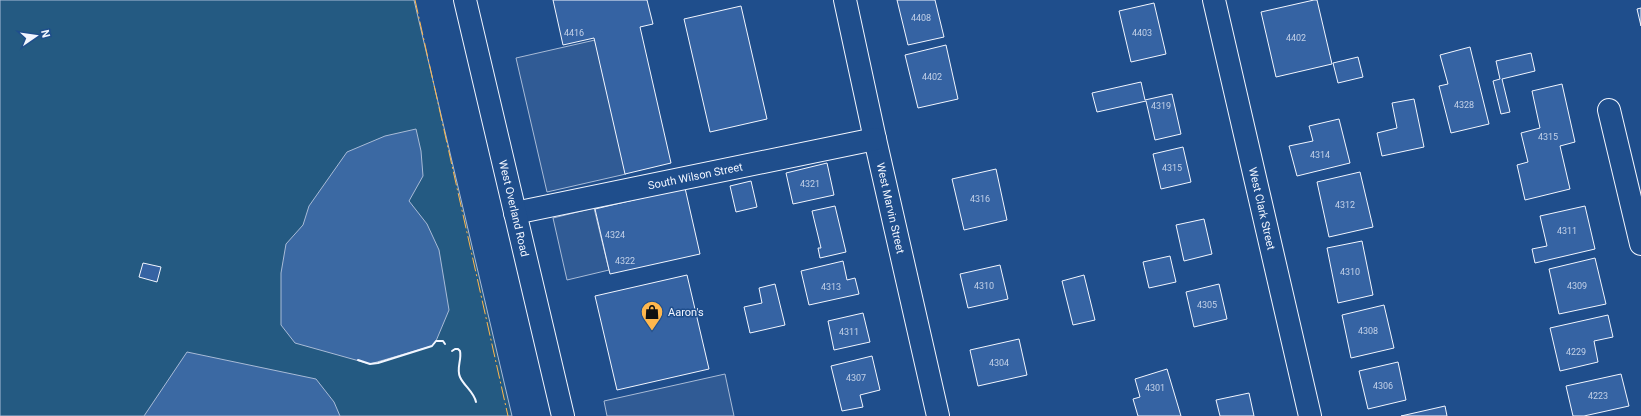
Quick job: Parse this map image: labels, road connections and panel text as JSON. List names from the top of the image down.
{
  "streets": {
    "street": [
      "South Wilson Street",
      "West Overland Road",
      "West Marvin Street",
      "West Clark Street"
    ]
  },
  "crossings": [
    ["South Wilson Street", "West Overland Road"],
    ["South Wilson Street", "West Marvin Street"]
  ],
  "places": {
    "shop": ["Aaron's"]
  },
  "house_numbers": [
    "4408",
    "4416",
    "4403",
    "4402",
    "4402",
    "4328",
    "4319",
    "4315",
    "4314",
    "4315",
    "4321",
    "4316",
    "4312",
    "4311",
    "4324",
    "4322",
    "4310",
    "4310",
    "4309",
    "4313",
    "4305",
    "4308",
    "4311",
    "4229",
    "4304",
    "4307",
    "4306",
    "4301",
    "4223"
  ],
  "north": "right"
}
